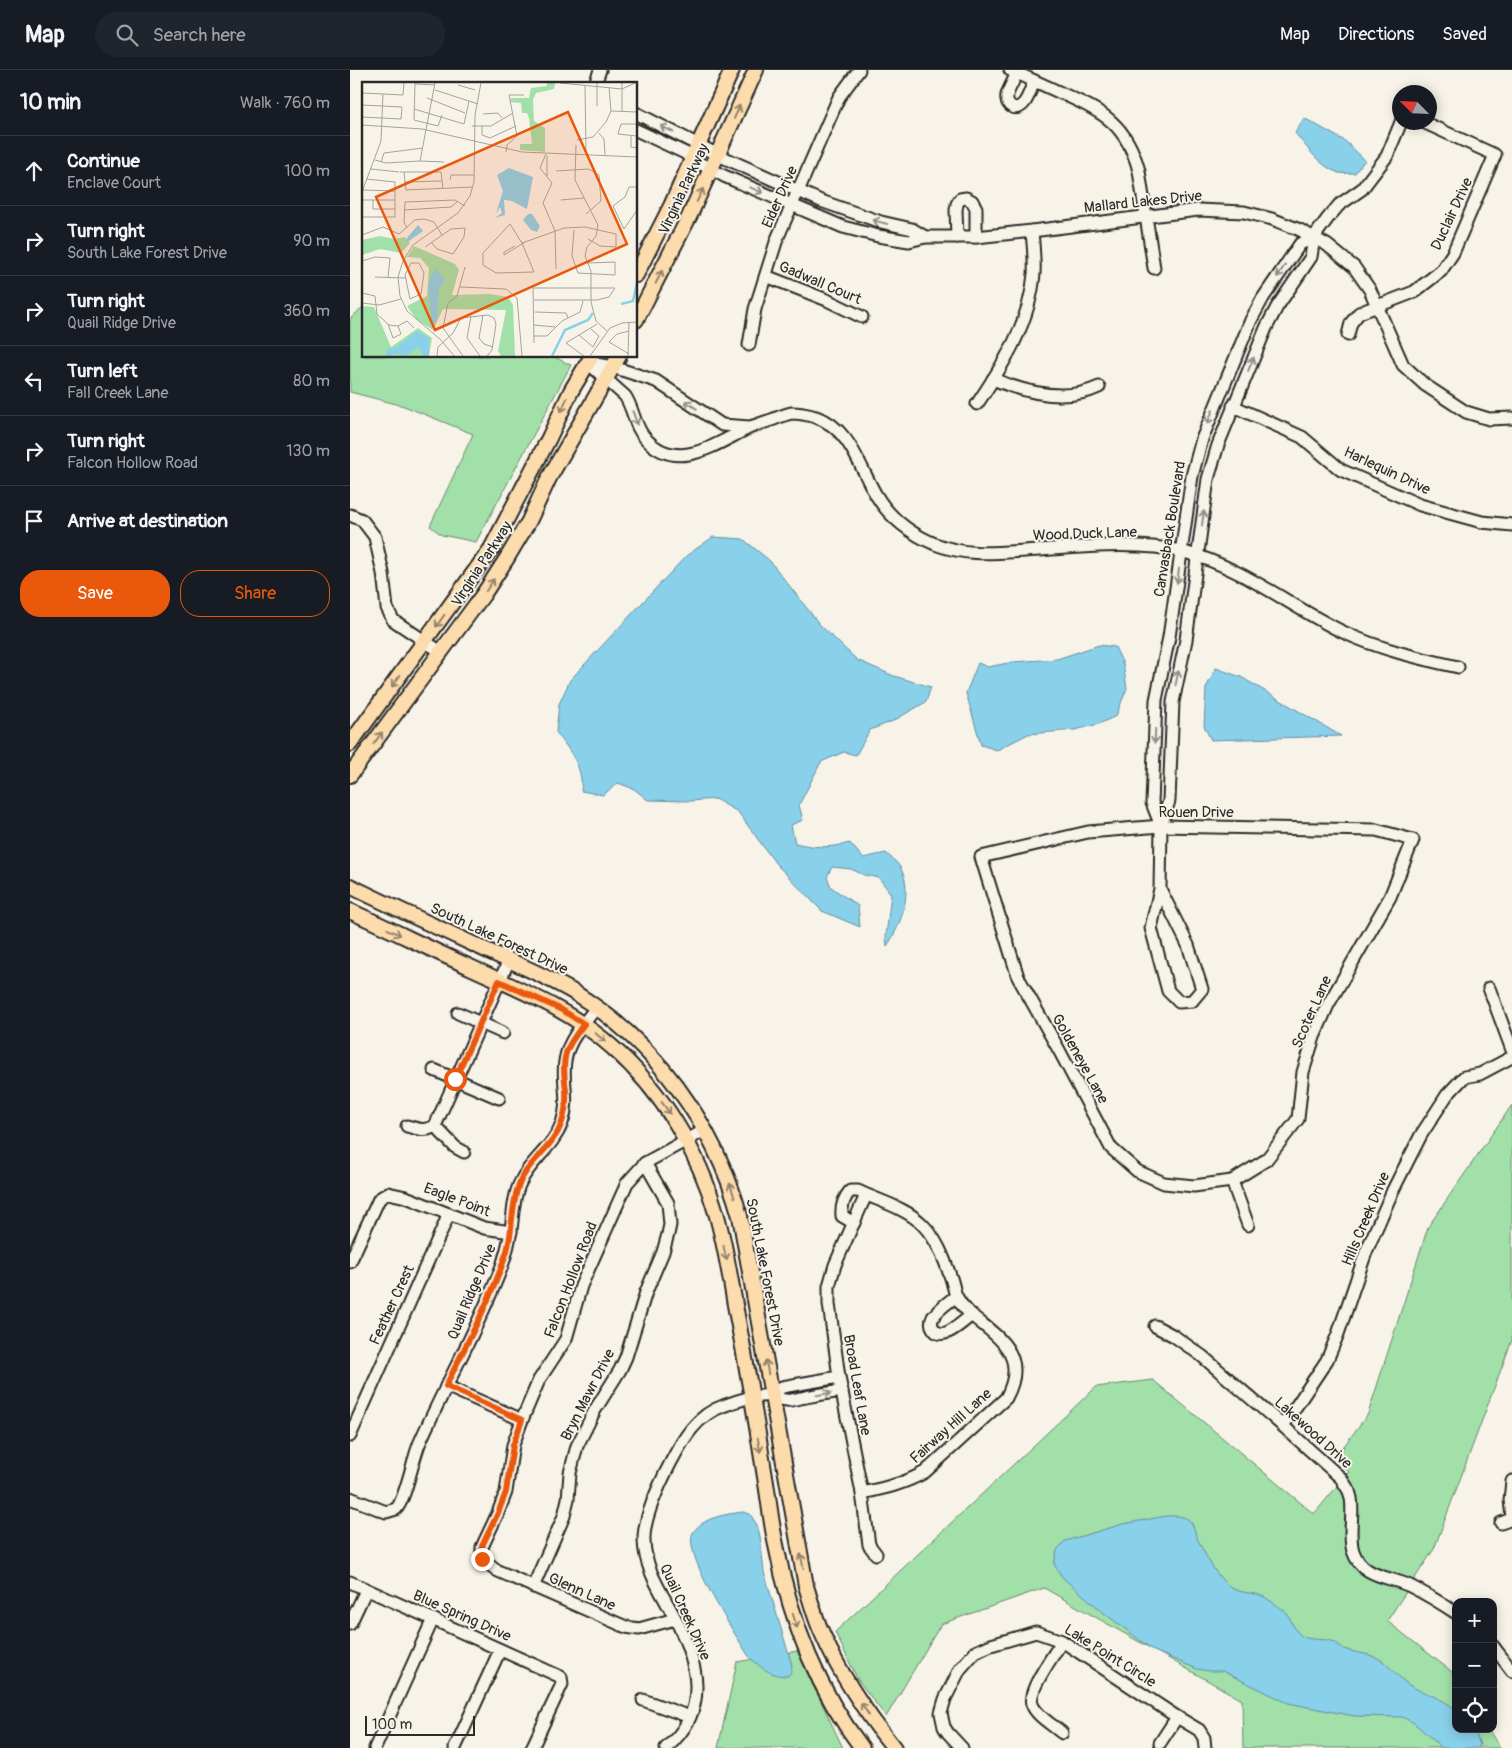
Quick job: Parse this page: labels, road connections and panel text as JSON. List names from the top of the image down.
{
  "streets": {
    "main road": ["Virginia Parkway", "South Lake Forest Drive"],
    "street": [
      "Eider Drive",
      "Mallard Lakes Drive",
      "Duclair Drive",
      "Gadwall Court",
      "Harlequin Drive",
      "Canvasback Boulevard",
      "Wood Duck Lane",
      "Rouen Drive",
      "Scoter Lane",
      "Goldeneye Lane",
      "Eagle Point",
      "Hills Creek Drive",
      "Falcon Hollow Road",
      "Quail Ridge Drive",
      "Feather Crest",
      "Broad Leaf Lane",
      "Bryn Mawr Drive",
      "Fairway Hill Lane",
      "Lakewood Drive",
      "Glenn Lane",
      "Quail Creek Drive",
      "Blue Spring Drive",
      "Lake Point Circle"
    ]
  },
  "crossings": [
    ["Virginia Parkway", "Mallard Lakes Drive"],
    ["Virginia Parkway", "Wood Duck Lane"],
    ["Eider Drive", "Mallard Lakes Drive"],
    ["Eider Drive", "Gadwall Court"],
    ["Mallard Lakes Drive", "Duclair Drive"],
    ["Mallard Lakes Drive", "Canvasback Boulevard"],
    ["Harlequin Drive", "Canvasback Boulevard"],
    ["Canvasback Boulevard", "Wood Duck Lane"],
    ["Canvasback Boulevard", "Rouen Drive"],
    ["Rouen Drive", "Scoter Lane"],
    ["Rouen Drive", "Goldeneye Lane"],
    ["South Lake Forest Drive", "Falcon Hollow Road"],
    ["South Lake Forest Drive", "Quail Ridge Drive"],
    ["South Lake Forest Drive", "Quail Creek Drive"],
    ["Scoter Lane", "Goldeneye Lane"],
    ["Eagle Point", "Quail Ridge Drive"],
    ["Eagle Point", "Feather Crest"],
    ["Hills Creek Drive", "Lakewood Drive"],
    ["Falcon Hollow Road", "Bryn Mawr Drive"],
    ["Falcon Hollow Road", "Glenn Lane"],
    ["Broad Leaf Lane", "Fairway Hill Lane"],
    ["Broad Leaf Lane", "Quail Creek Drive"],
    ["Bryn Mawr Drive", "Glenn Lane"],
    ["Glenn Lane", "Quail Creek Drive"]
  ],
  "scale_bar": "100 m",
  "north": "top left",
  "page": {
    "header": "Map",
    "search": "Search here",
    "nav": ["Map", "Directions", "Saved"],
    "heading": ["10 min", "Walk · 760 m"],
    "list": [
      ["Continue", "Enclave Court", "100 m"],
      ["Turn right", "South Lake Forest Drive", "90 m"],
      ["Turn right", "Quail Ridge Drive", "360 m"],
      ["Turn left", "Fall Creek Lane", "80 m"],
      ["Turn right", "Falcon Hollow Road", "130 m"],
      "Arrive at destination"
    ],
    "buttons": ["Save", "Share"],
    "map_buttons": ["+", "−"],
    "scale": "100 m"
  }
}
